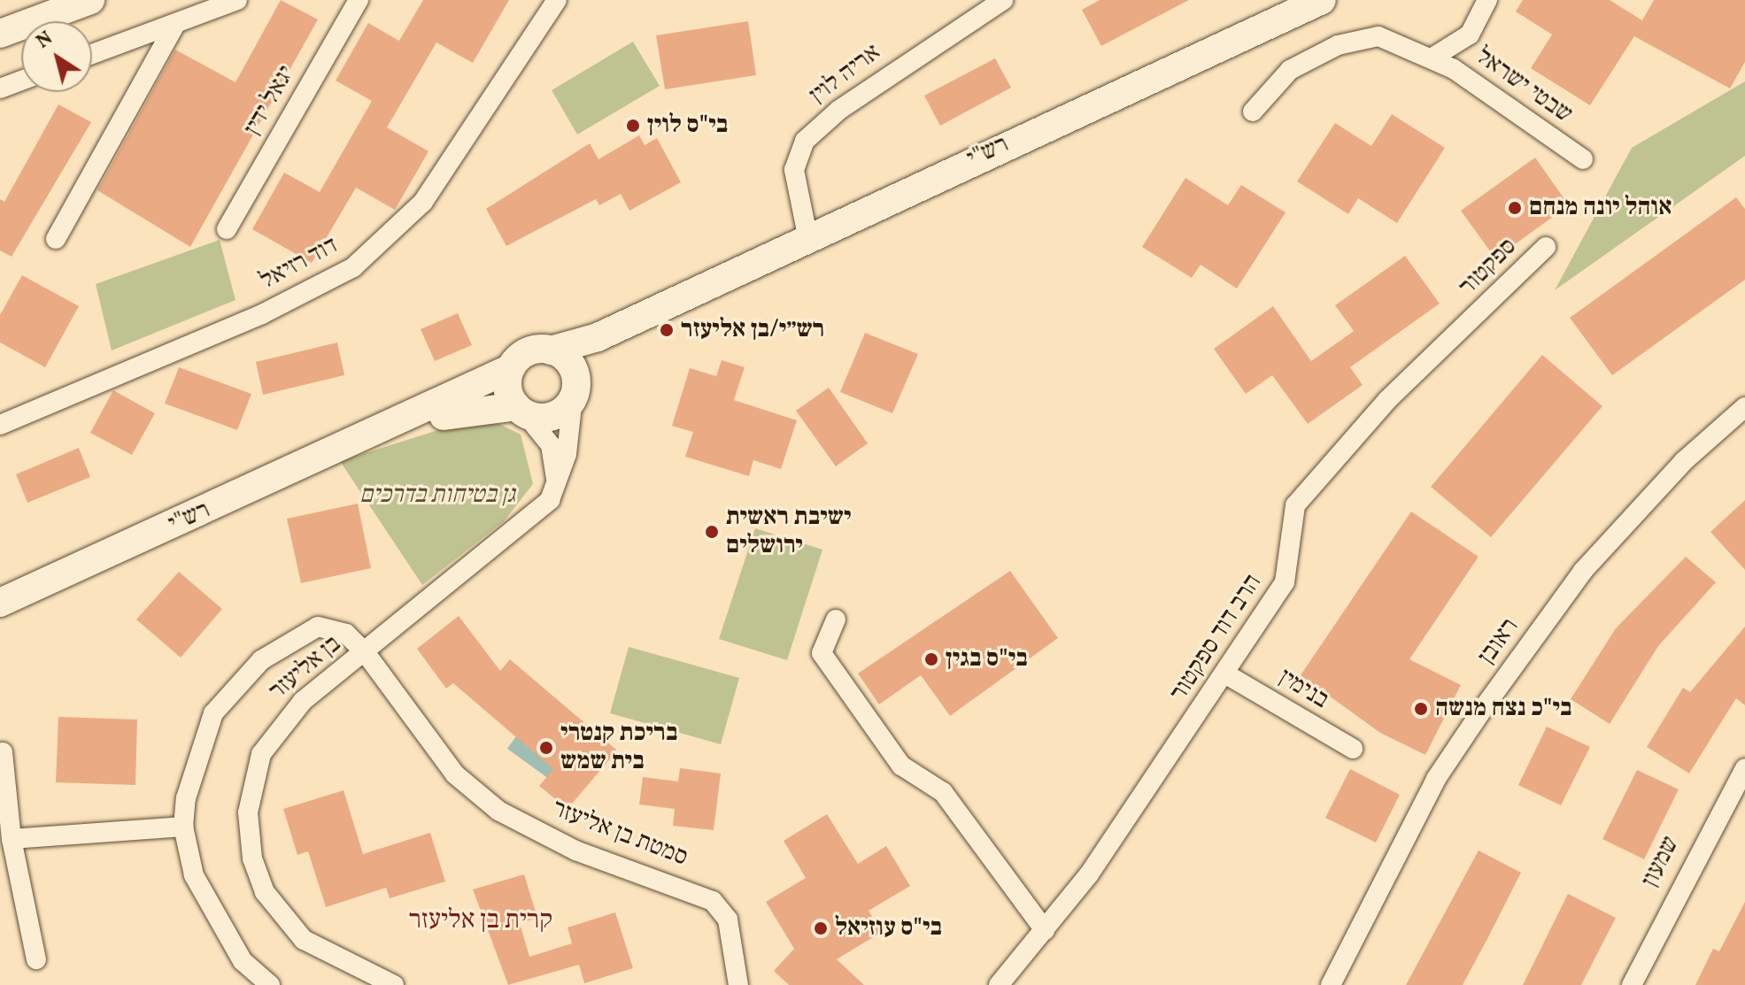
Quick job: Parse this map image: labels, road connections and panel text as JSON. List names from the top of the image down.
{
  "streets": {
    "street": [
      "אריה לוין",
      "שבטי ישראל",
      "יגאל ידין",
      "רש\"י",
      "דוד רזיאל",
      "ספקטור",
      "הרב דוד ספקטור",
      "ראובן",
      "בן אליעזר",
      "בנימין",
      "סמטת בן אליעזר",
      "שמעון"
    ]
  },
  "crossings": [
    ["אריה לוין", "רש\"י"],
    ["ספקטור", "הרב דוד ספקטור"],
    ["הרב דוד ספקטור", "בנימין"],
    ["בן אליעזר", "סמטת בן אליעזר"]
  ],
  "districts": ["קרית בן אליעזר"],
  "parks": ["גן בטיחות בדרכים"],
  "places": [
    "בי\"ס לוין",
    "אוהל יונה מנחם",
    "רש״י/בן אליעזר",
    "ישיבת ראשית ירושלים",
    "בי\"ס בגין",
    "בי\"כ נצח מנשה",
    "בריכת קנטרי בית שמש",
    "בי\"ס עוזיאל"
  ],
  "north": "top left"
}
